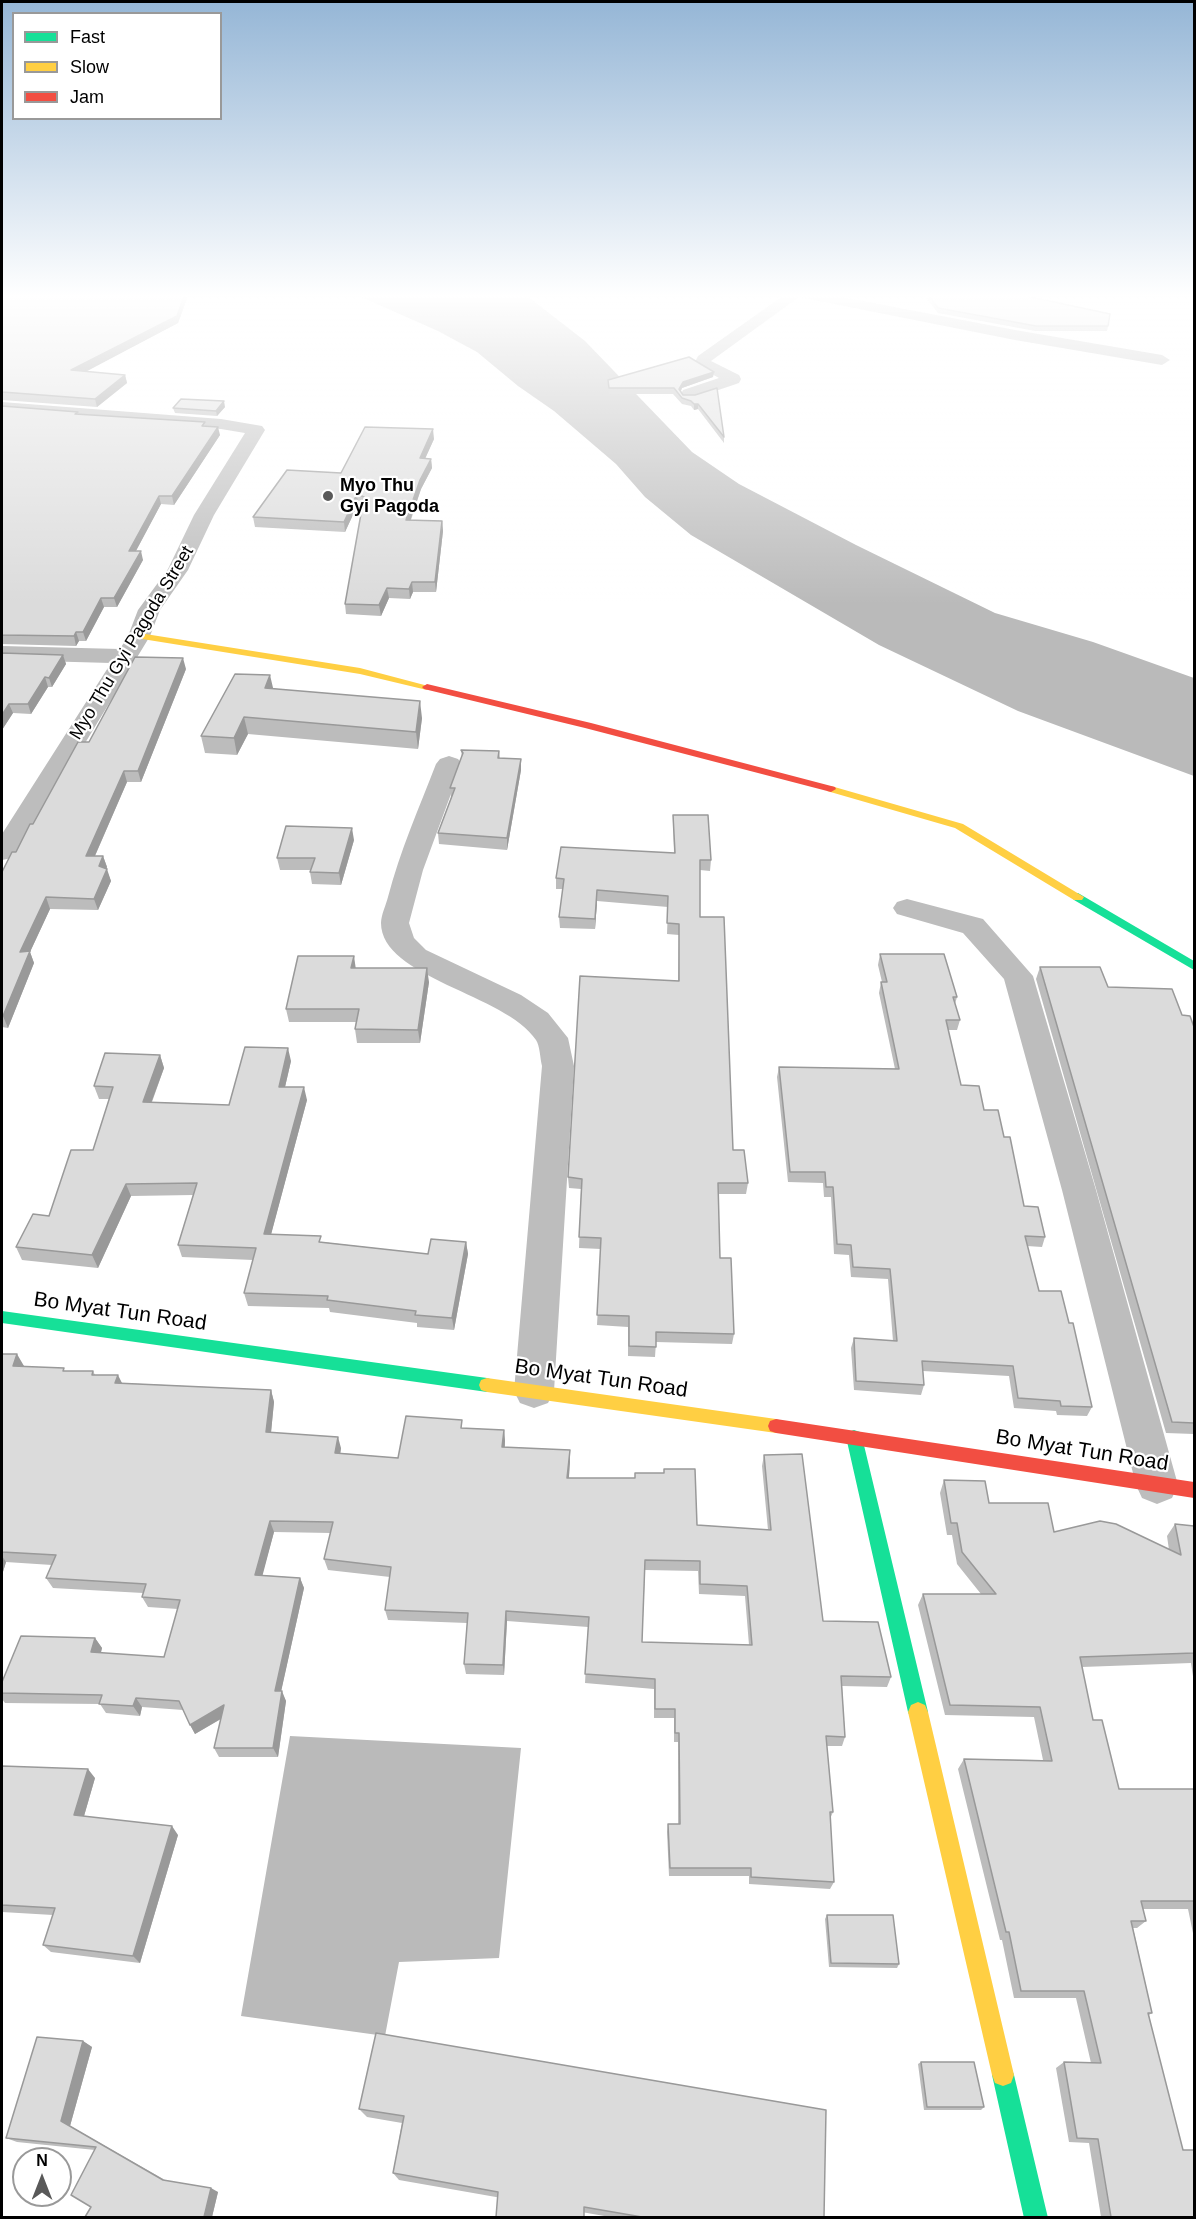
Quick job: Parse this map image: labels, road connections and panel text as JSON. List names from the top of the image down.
{
  "streets": {
    "street": ["Myo Thu Gyi Pagoda Street", "Bo Myat Tun Road"]
  },
  "places": ["Myo Thu Gyi Pagoda"],
  "legend": ["Fast", "Slow", "Jam"],
  "north": "top"
}
